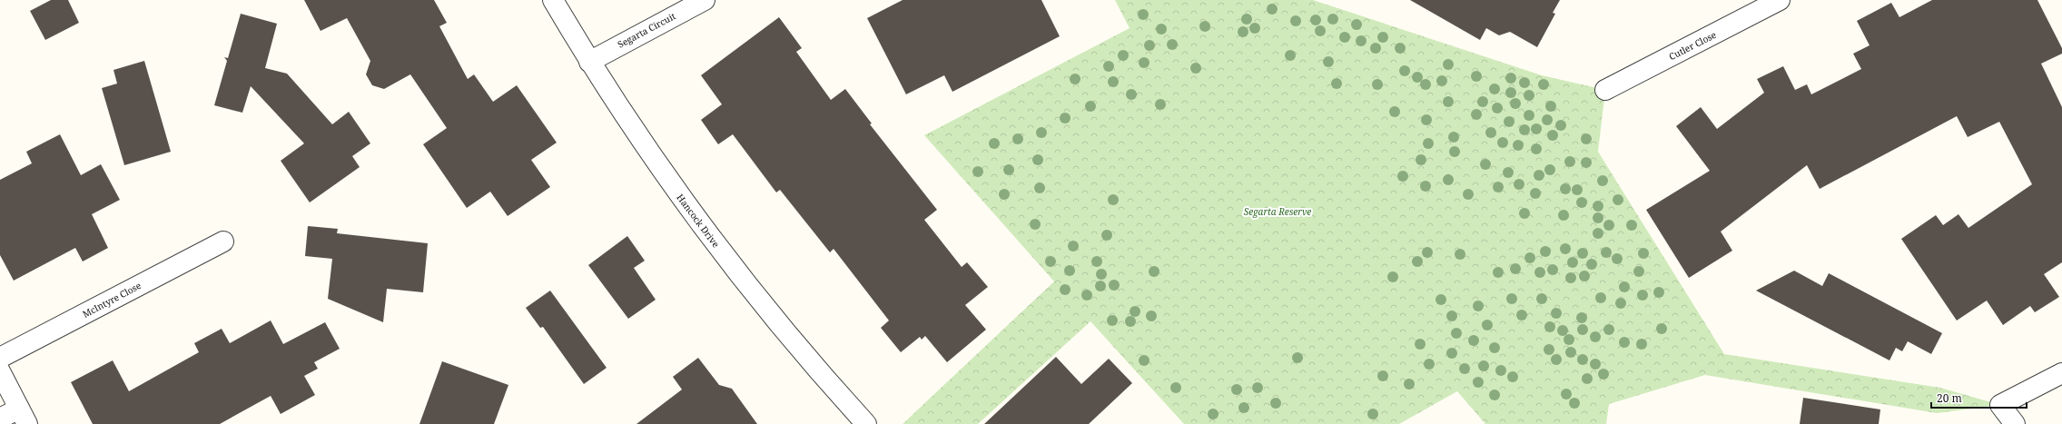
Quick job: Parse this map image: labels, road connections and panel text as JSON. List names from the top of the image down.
{
  "streets": {
    "street": [
      "Segarta Circuit",
      "Cutler Close",
      "Hancock Drive",
      "McIntyre Close"
    ]
  },
  "crossings": [
    ["Segarta Circuit", "Hancock Drive"]
  ],
  "parks": ["Segarta Reserve"],
  "scale_bar": "20 m"
}
